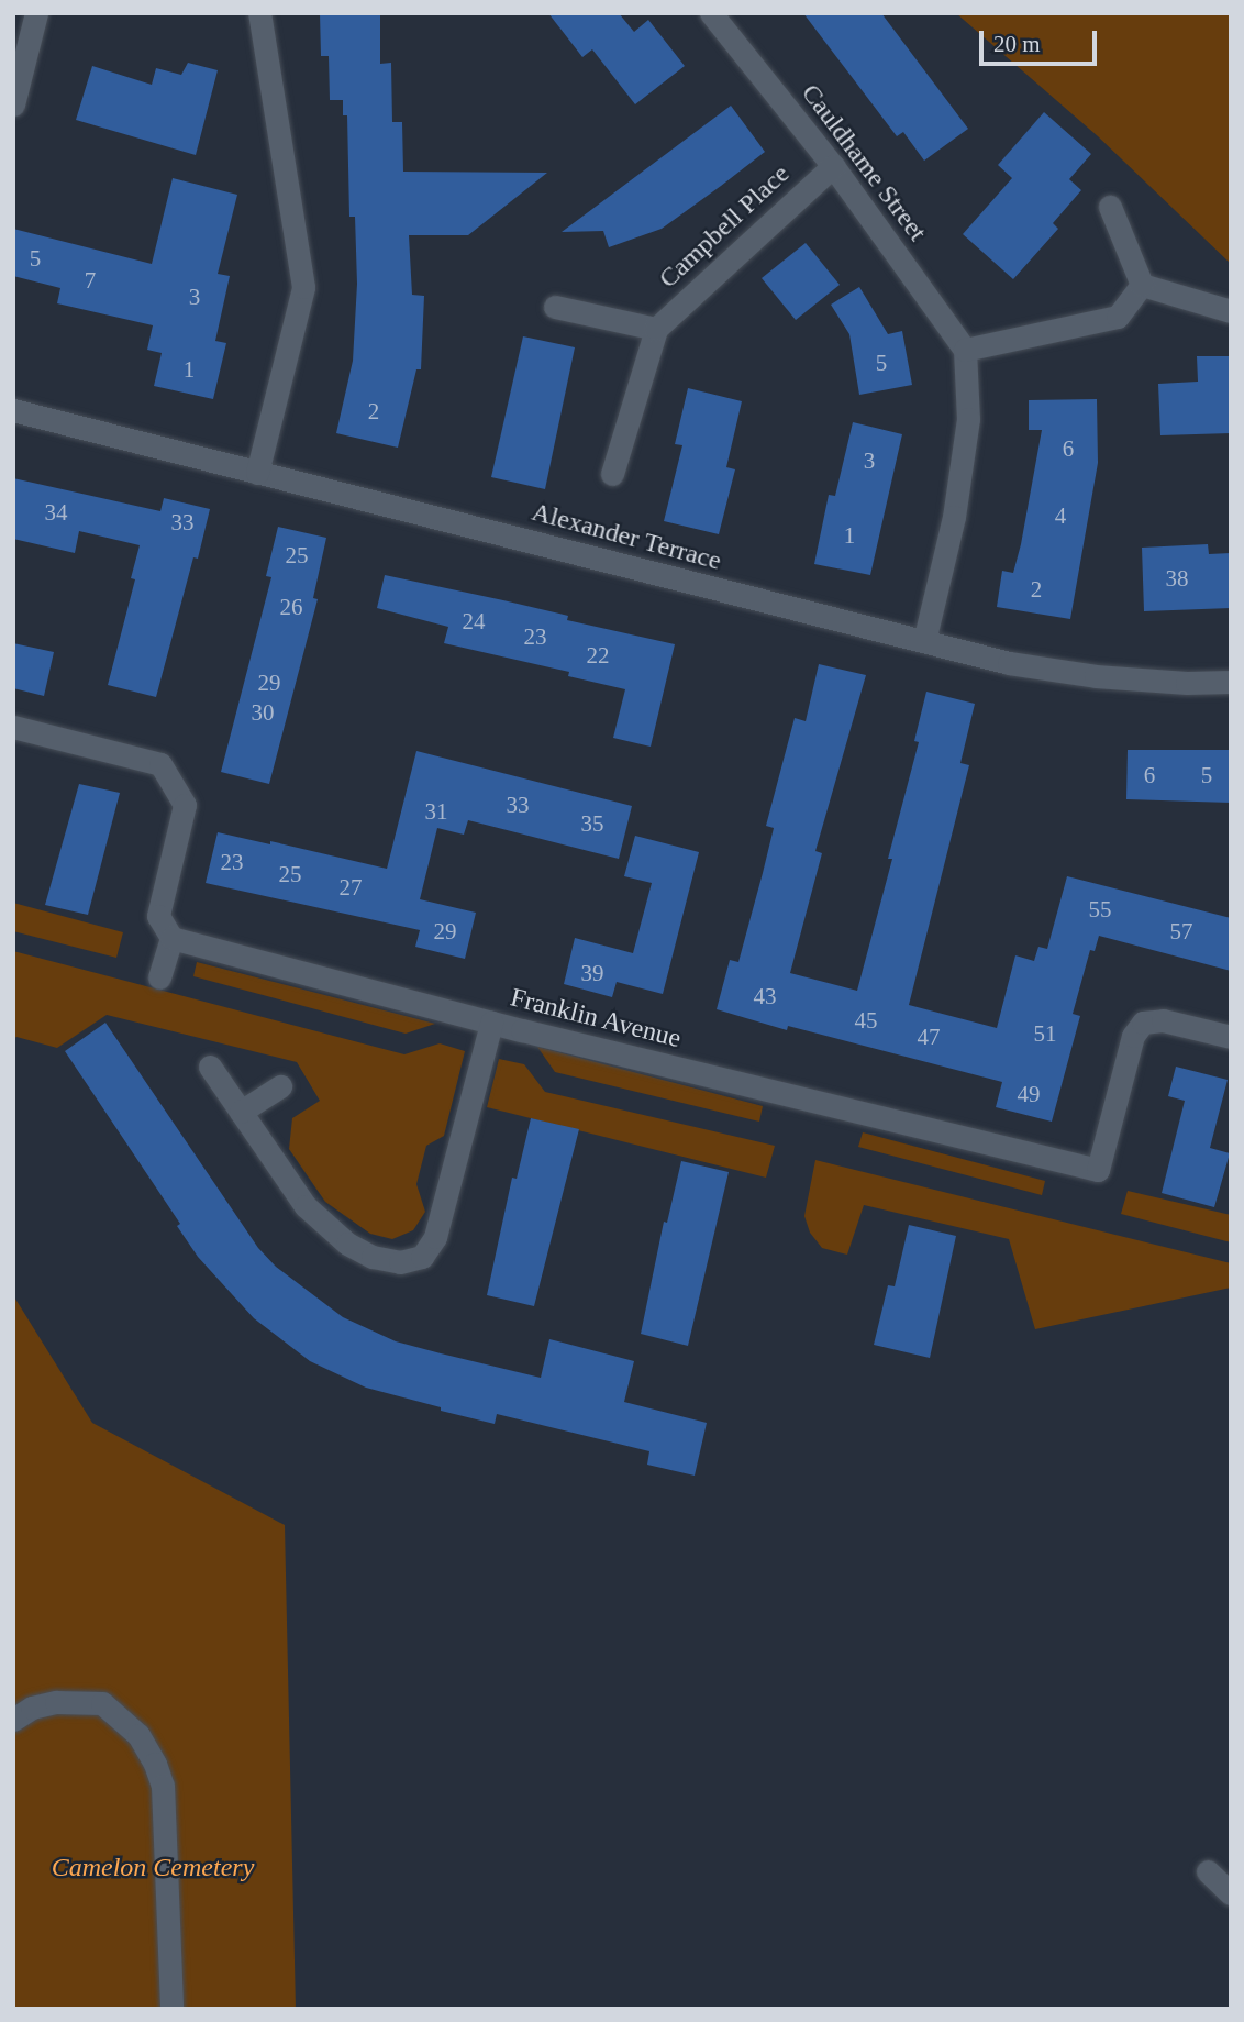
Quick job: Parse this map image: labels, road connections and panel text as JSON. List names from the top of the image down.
{
  "streets": {
    "street": [
      "Cauldhame Street",
      "Campbell Place",
      "Alexander Terrace",
      "Franklin Avenue"
    ]
  },
  "crossings": [
    ["Cauldhame Street", "Campbell Place"]
  ],
  "parks": ["Camelon Cemetery"],
  "house_numbers": [
    "5",
    "7",
    "3",
    "5",
    "1",
    "2",
    "6",
    "3",
    "34",
    "4",
    "33",
    "1",
    "25",
    "38",
    "2",
    "26",
    "24",
    "23",
    "22",
    "29",
    "30",
    "6",
    "5",
    "33",
    "31",
    "35",
    "23",
    "25",
    "27",
    "55",
    "29",
    "57",
    "39",
    "43",
    "45",
    "51",
    "47",
    "49"
  ],
  "scale_bar": "20 m"
}
